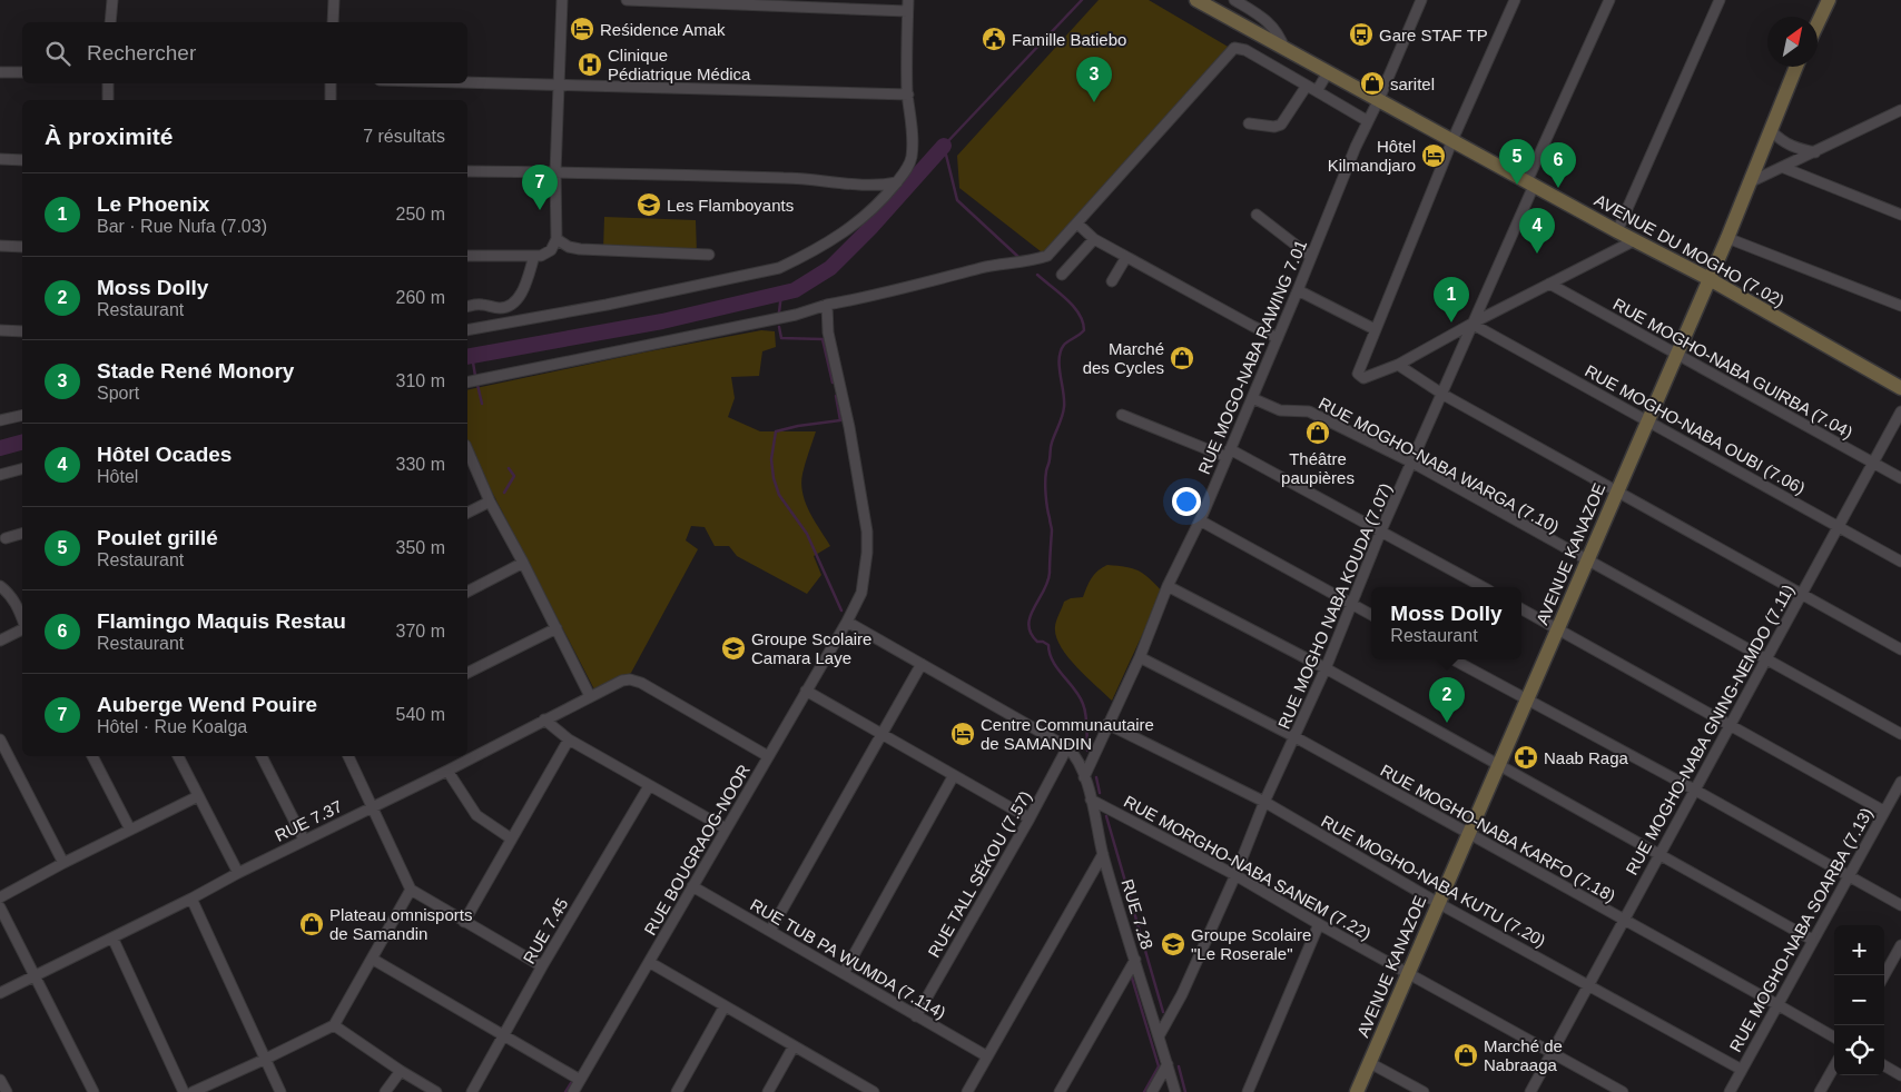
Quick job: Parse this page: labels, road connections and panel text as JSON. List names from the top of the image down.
{
  "streets": {
    "street": [
      "AVENUE DU MOGHO (7.02)",
      "RUE MOGO-NABA RAWING 7.01",
      "RUE MOGHO-NABA GUIRBA (7.04)",
      "RUE MOGHO-NABA OUBI (7.06)",
      "RUE MOGHO-NABA WARGA (7.10)",
      "AVENUE KANAZOE",
      "RUE MOGHO NABA KOUDA (7.07)",
      "RUE MOGHO-NABA GNING-NEMDO (7.11)",
      "RUE 7.37",
      "RUE MOGHO-NABA KARFO (7.18)",
      "RUE BOUGRAOG-NOOR",
      "RUE MORGHO-NABA SANEM (7.22)",
      "RUE TALL SÉKOU (7.57)",
      "RUE MOGHO-NABA KUTU (7.20)",
      "RUE 7.28",
      "RUE MOGHO-NABA SOARBA (7.13)",
      "RUE 7.45",
      "RUE TUB PA WUMDA (7.114)"
    ]
  },
  "crossings": [
    ["AVENUE DU MOGHO (7.02)", "RUE MOGO-NABA RAWING 7.01"],
    ["AVENUE DU MOGHO (7.02)", "AVENUE KANAZOE"],
    ["AVENUE DU MOGHO (7.02)", "RUE MOGHO NABA KOUDA (7.07)"],
    ["RUE MOGO-NABA RAWING 7.01", "RUE MOGHO-NABA WARGA (7.10)"],
    ["RUE MOGO-NABA RAWING 7.01", "RUE MOGHO-NABA KARFO (7.18)"],
    ["RUE MOGO-NABA RAWING 7.01", "RUE MOGHO-NABA KUTU (7.20)"],
    ["RUE MOGO-NABA RAWING 7.01", "RUE 7.28"],
    ["RUE MOGHO-NABA GUIRBA (7.04)", "AVENUE KANAZOE"],
    ["RUE MOGHO-NABA GUIRBA (7.04)", "RUE MOGHO-NABA GNING-NEMDO (7.11)"],
    ["RUE MOGHO-NABA OUBI (7.06)", "AVENUE KANAZOE"],
    ["RUE MOGHO-NABA OUBI (7.06)", "RUE MOGHO NABA KOUDA (7.07)"],
    ["RUE MOGHO-NABA OUBI (7.06)", "RUE MOGHO-NABA GNING-NEMDO (7.11)"],
    ["RUE MOGHO-NABA WARGA (7.10)", "AVENUE KANAZOE"],
    ["RUE MOGHO-NABA WARGA (7.10)", "RUE MOGHO NABA KOUDA (7.07)"],
    ["RUE MOGHO-NABA WARGA (7.10)", "RUE MOGHO-NABA GNING-NEMDO (7.11)"],
    ["AVENUE KANAZOE", "RUE MOGHO-NABA KARFO (7.18)"],
    ["AVENUE KANAZOE", "RUE MORGHO-NABA SANEM (7.22)"],
    ["AVENUE KANAZOE", "RUE MOGHO-NABA KUTU (7.20)"],
    ["RUE MOGHO NABA KOUDA (7.07)", "RUE MOGHO-NABA KARFO (7.18)"],
    ["RUE MOGHO NABA KOUDA (7.07)", "RUE MORGHO-NABA SANEM (7.22)"],
    ["RUE MOGHO NABA KOUDA (7.07)", "RUE MOGHO-NABA KUTU (7.20)"],
    ["RUE MOGHO NABA KOUDA (7.07)", "RUE 7.28"],
    ["RUE MOGHO-NABA GNING-NEMDO (7.11)", "RUE MOGHO-NABA KARFO (7.18)"],
    ["RUE MOGHO-NABA GNING-NEMDO (7.11)", "RUE MORGHO-NABA SANEM (7.22)"],
    ["RUE MOGHO-NABA GNING-NEMDO (7.11)", "RUE MOGHO-NABA KUTU (7.20)"],
    ["RUE 7.37", "RUE BOUGRAOG-NOOR"],
    ["RUE MOGHO-NABA KARFO (7.18)", "RUE MOGHO-NABA SOARBA (7.13)"],
    ["RUE BOUGRAOG-NOOR", "RUE TUB PA WUMDA (7.114)"],
    ["RUE MORGHO-NABA SANEM (7.22)", "RUE 7.28"],
    ["RUE TALL SÉKOU (7.57)", "RUE 7.28"],
    ["RUE TALL SÉKOU (7.57)", "RUE TUB PA WUMDA (7.114)"],
    ["RUE MOGHO-NABA KUTU (7.20)", "RUE MOGHO-NABA SOARBA (7.13)"]
  ],
  "places": {
    "hotel": ["Reśidence Amak", "Hôtel Kilmandjaro", "Centre Communautaire de SAMANDIN"],
    "bus stop": ["Gare STAF TP"],
    "public building": ["Famille Batiebo"],
    "hospital": ["Clinique Pédiatrique Médica"],
    "shop": [
      "saritel",
      "Marché des Cycles",
      "Théâtre paupières",
      "Plateau omnisports de Samandin",
      "Marché de Nabraaga"
    ],
    "school or university": ["Les Flamboyants", "Groupe Scolaire Camara Laye", "Groupe Scolaire \"Le Roserale\""],
    "pharmacy": ["Naab Raga"]
  },
  "north": "top right",
  "page": {
    "search": "Rechercher",
    "pins": [
      "3",
      "5",
      "6",
      "7",
      "4",
      "1",
      "2"
    ],
    "heading": ["À proximité", "7 résultats"],
    "list": [
      {
        "mark": "1",
        "name": "Le Phoenix",
        "note": "Bar · Rue Nufa (7.03)",
        "value": "250 m"
      },
      {
        "mark": "2",
        "name": "Moss Dolly",
        "note": "Restaurant",
        "value": "260 m"
      },
      {
        "mark": "3",
        "name": "Stade René Monory",
        "note": "Sport",
        "value": "310 m"
      },
      {
        "mark": "4",
        "name": "Hôtel Ocades",
        "note": "Hôtel",
        "value": "330 m"
      },
      {
        "mark": "5",
        "name": "Poulet grillé",
        "note": "Restaurant",
        "value": "350 m"
      },
      {
        "mark": "6",
        "name": "Flamingo Maquis Restau",
        "note": "Restaurant",
        "value": "370 m"
      },
      {
        "mark": "7",
        "name": "Auberge Wend Pouire",
        "note": "Hôtel · Rue Koalga",
        "value": "540 m"
      }
    ],
    "popup": ["Moss Dolly", "Restaurant"],
    "map_buttons": ["+", "−"]
  }
}
